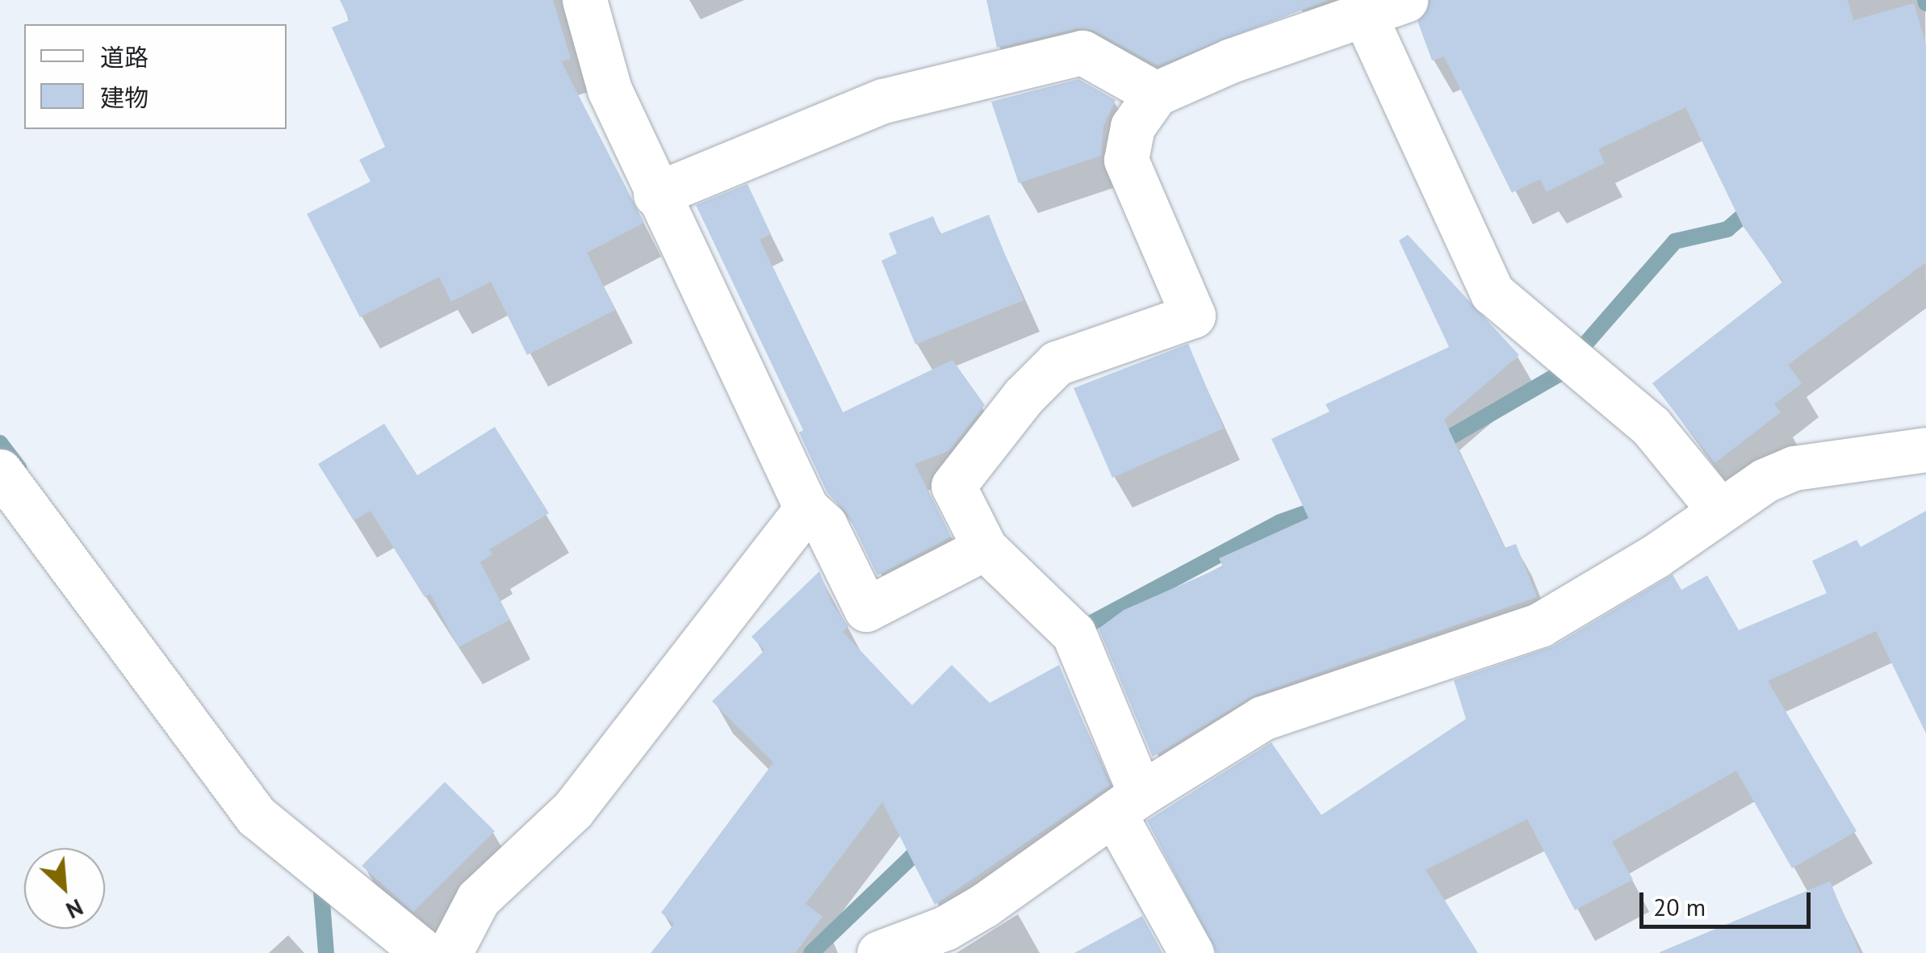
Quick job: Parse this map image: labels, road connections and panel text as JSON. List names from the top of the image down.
{
  "legend": ["道路", "建物"],
  "scale_bar": "20 m",
  "north": "bottom right"
}
